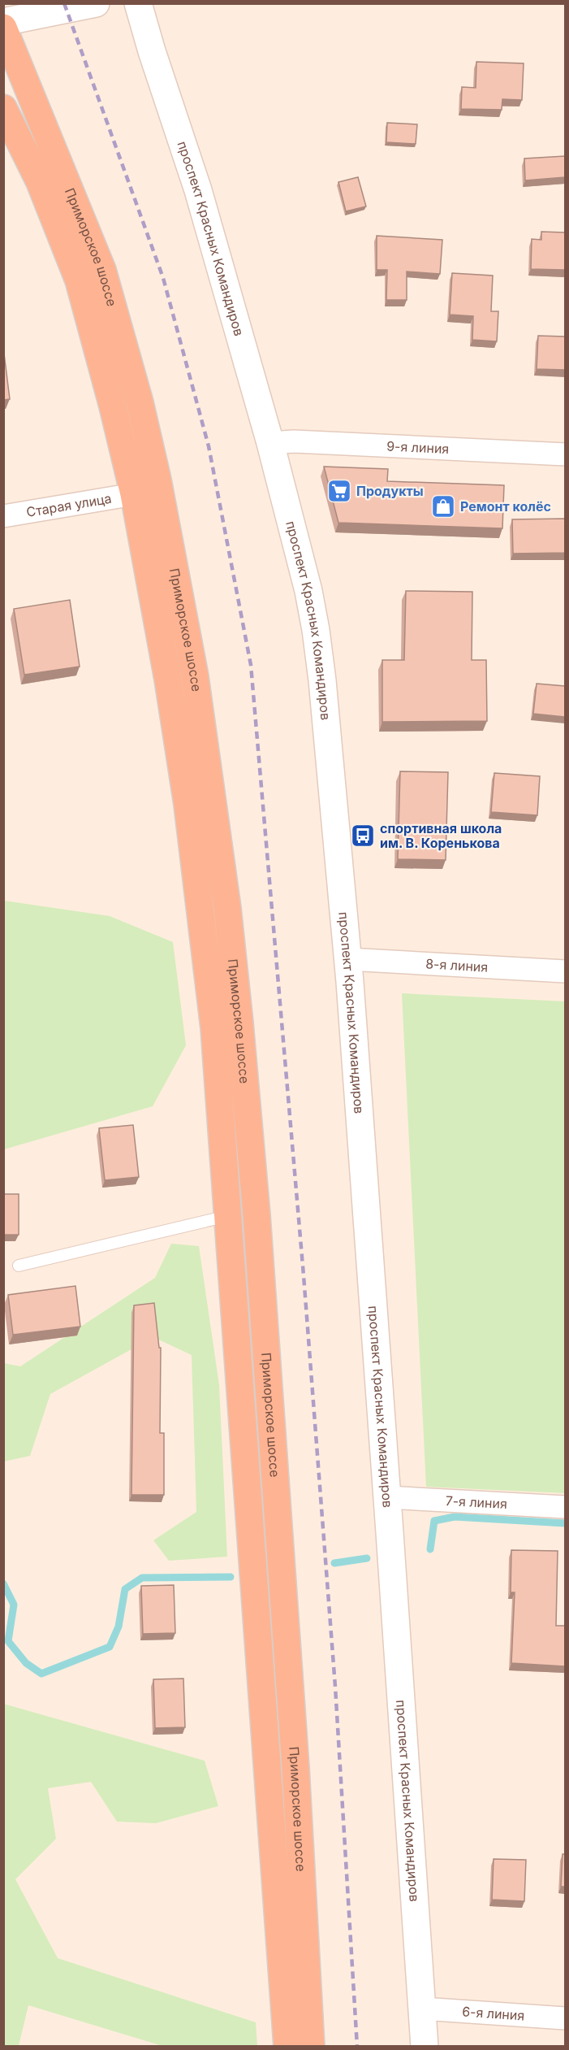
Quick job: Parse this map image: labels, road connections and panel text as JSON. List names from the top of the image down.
{
  "streets": {
    "highway": ["Приморское шоссе"],
    "street": [
      "проспект Красных Командиров",
      "9-я линия",
      "Старая улица",
      "8-я линия",
      "7-я линия",
      "6-я линия"
    ]
  },
  "crossings": [
    ["проспект Красных Командиров", "9-я линия"],
    ["проспект Красных Командиров", "8-я линия"],
    ["проспект Красных Командиров", "7-я линия"],
    ["проспект Красных Командиров", "6-я линия"],
    ["Приморское шоссе", "Старая улица"]
  ],
  "places": {
    "supermarket": ["Продукты"],
    "shop": ["Ремонт колёс"],
    "bus stop": ["спортивная школа им. В. Коренькова"]
  }
}
